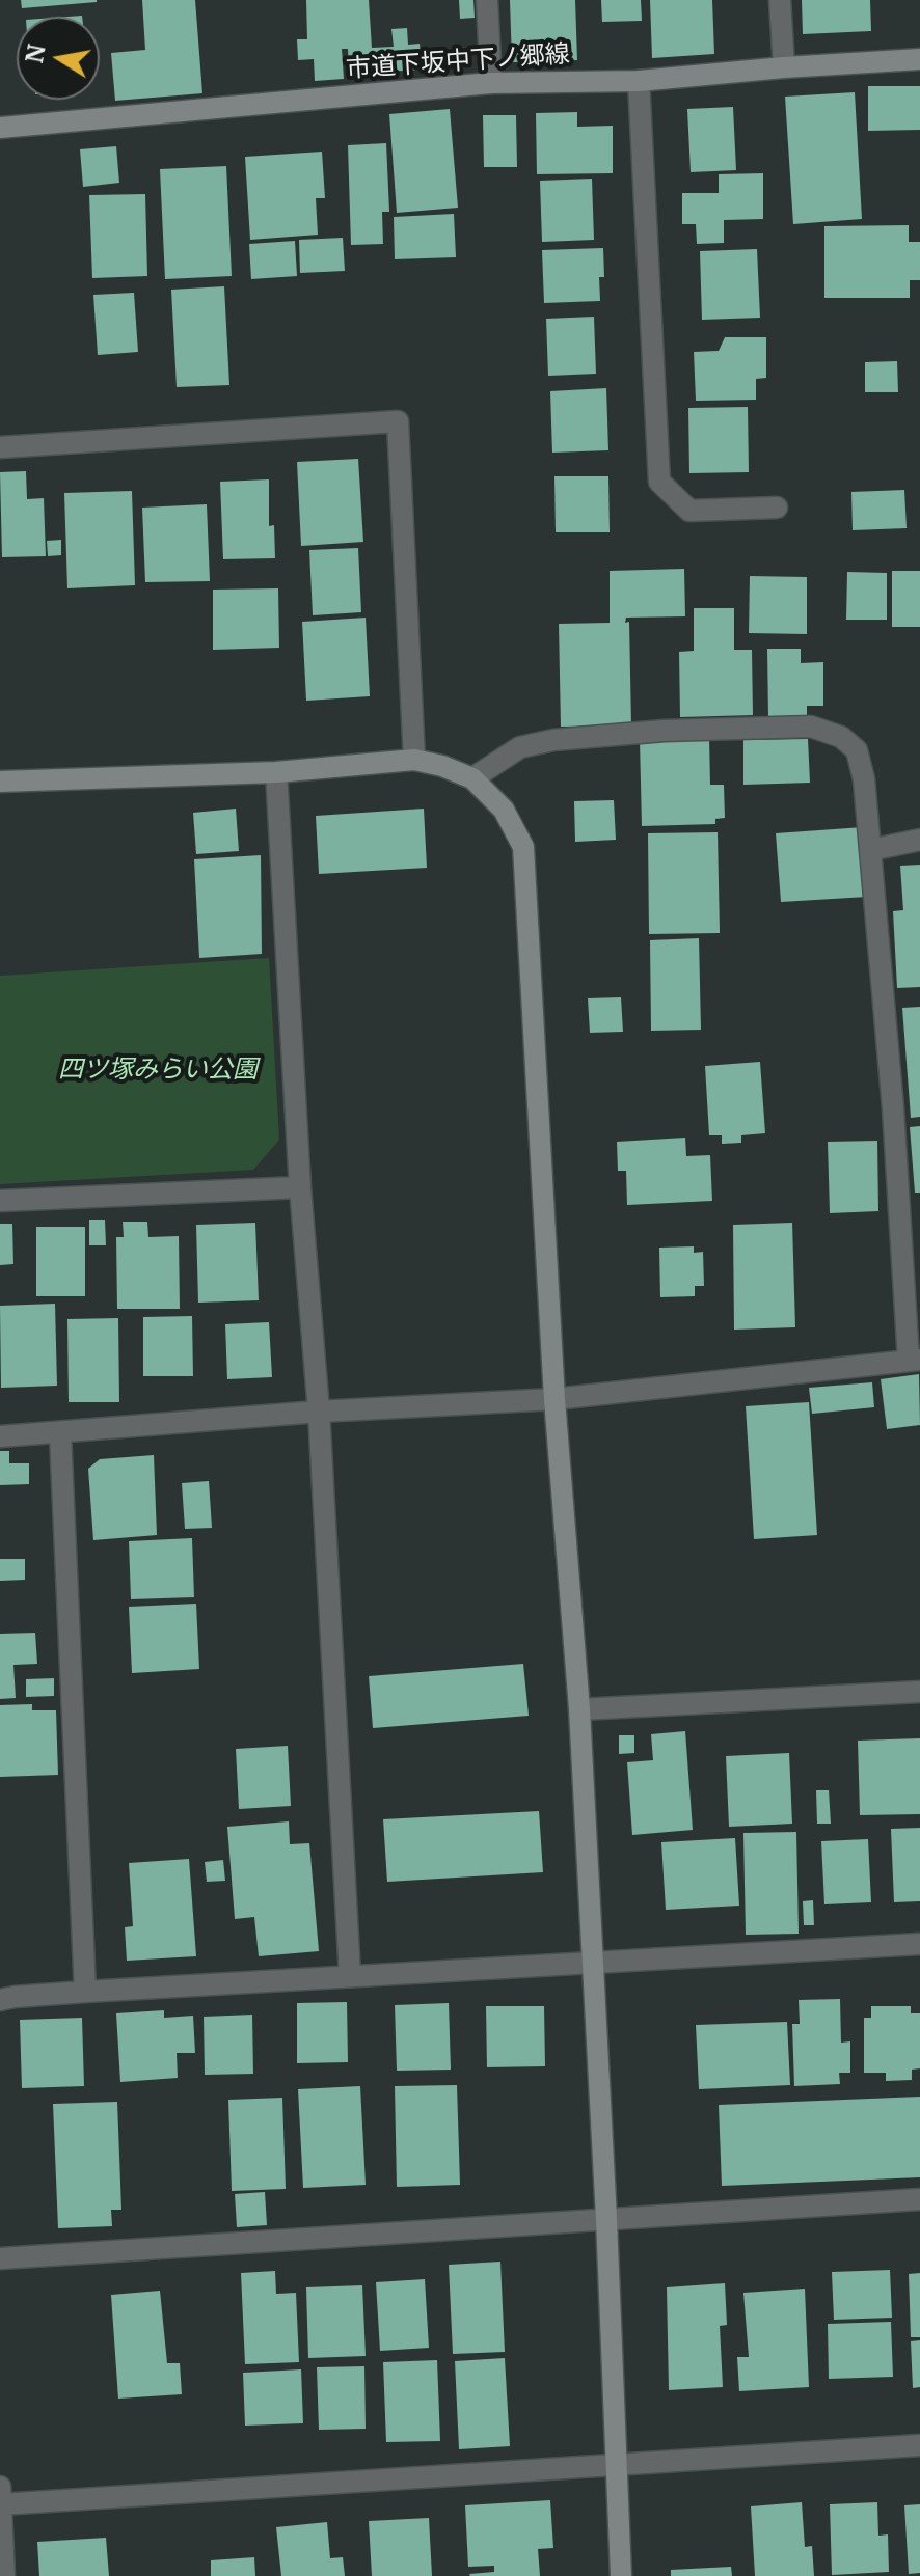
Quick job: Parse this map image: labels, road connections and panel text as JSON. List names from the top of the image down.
{
  "streets": {
    "street": ["市道下坂中下ノ郷線"]
  },
  "parks": ["四ツ塚みらい公園"],
  "north": "left"
}
